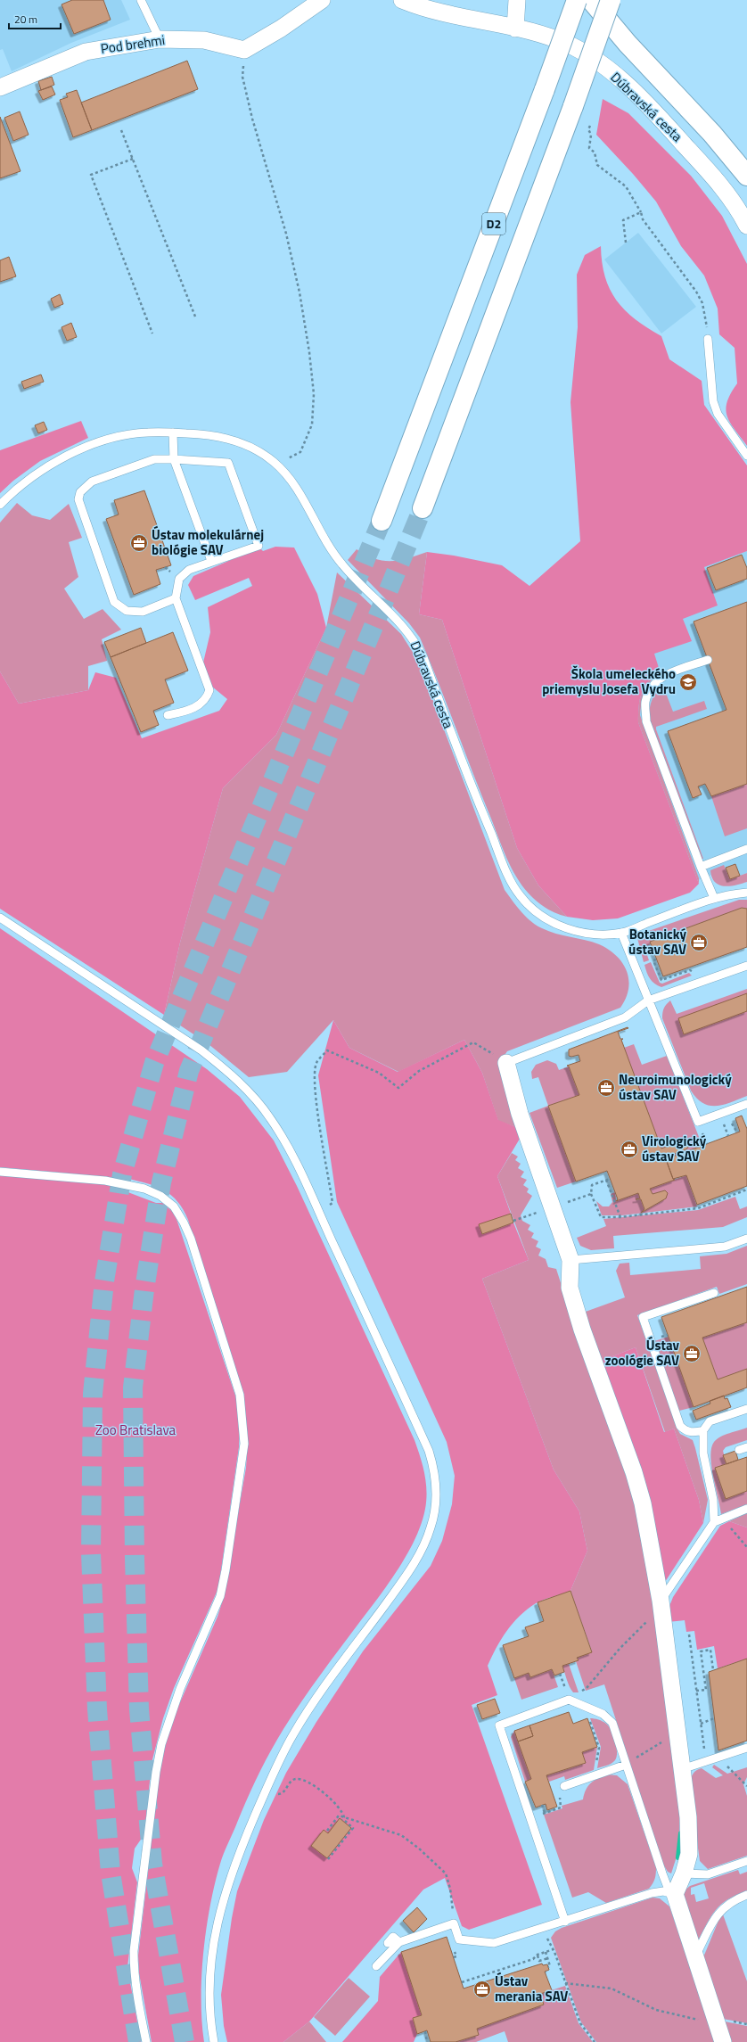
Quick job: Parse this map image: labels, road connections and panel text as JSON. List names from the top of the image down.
{
  "streets": {
    "highway": ["D2"],
    "street": ["Pod brehmi", "Dúbravská cesta"]
  },
  "parks": ["Zoo Bratislava"],
  "places": {
    "office": [
      "Ústav molekulárnej biológie SAV",
      "Botanický ústav SAV",
      "Neuroimunologický ústav SAV",
      "Virologický ústav SAV",
      "Ústav zoológie SAV",
      "Ústav merania SAV"
    ],
    "school or university": ["Škola umeleckého priemyslu Josefa Vydru"]
  },
  "scale_bar": "20 m"
}
